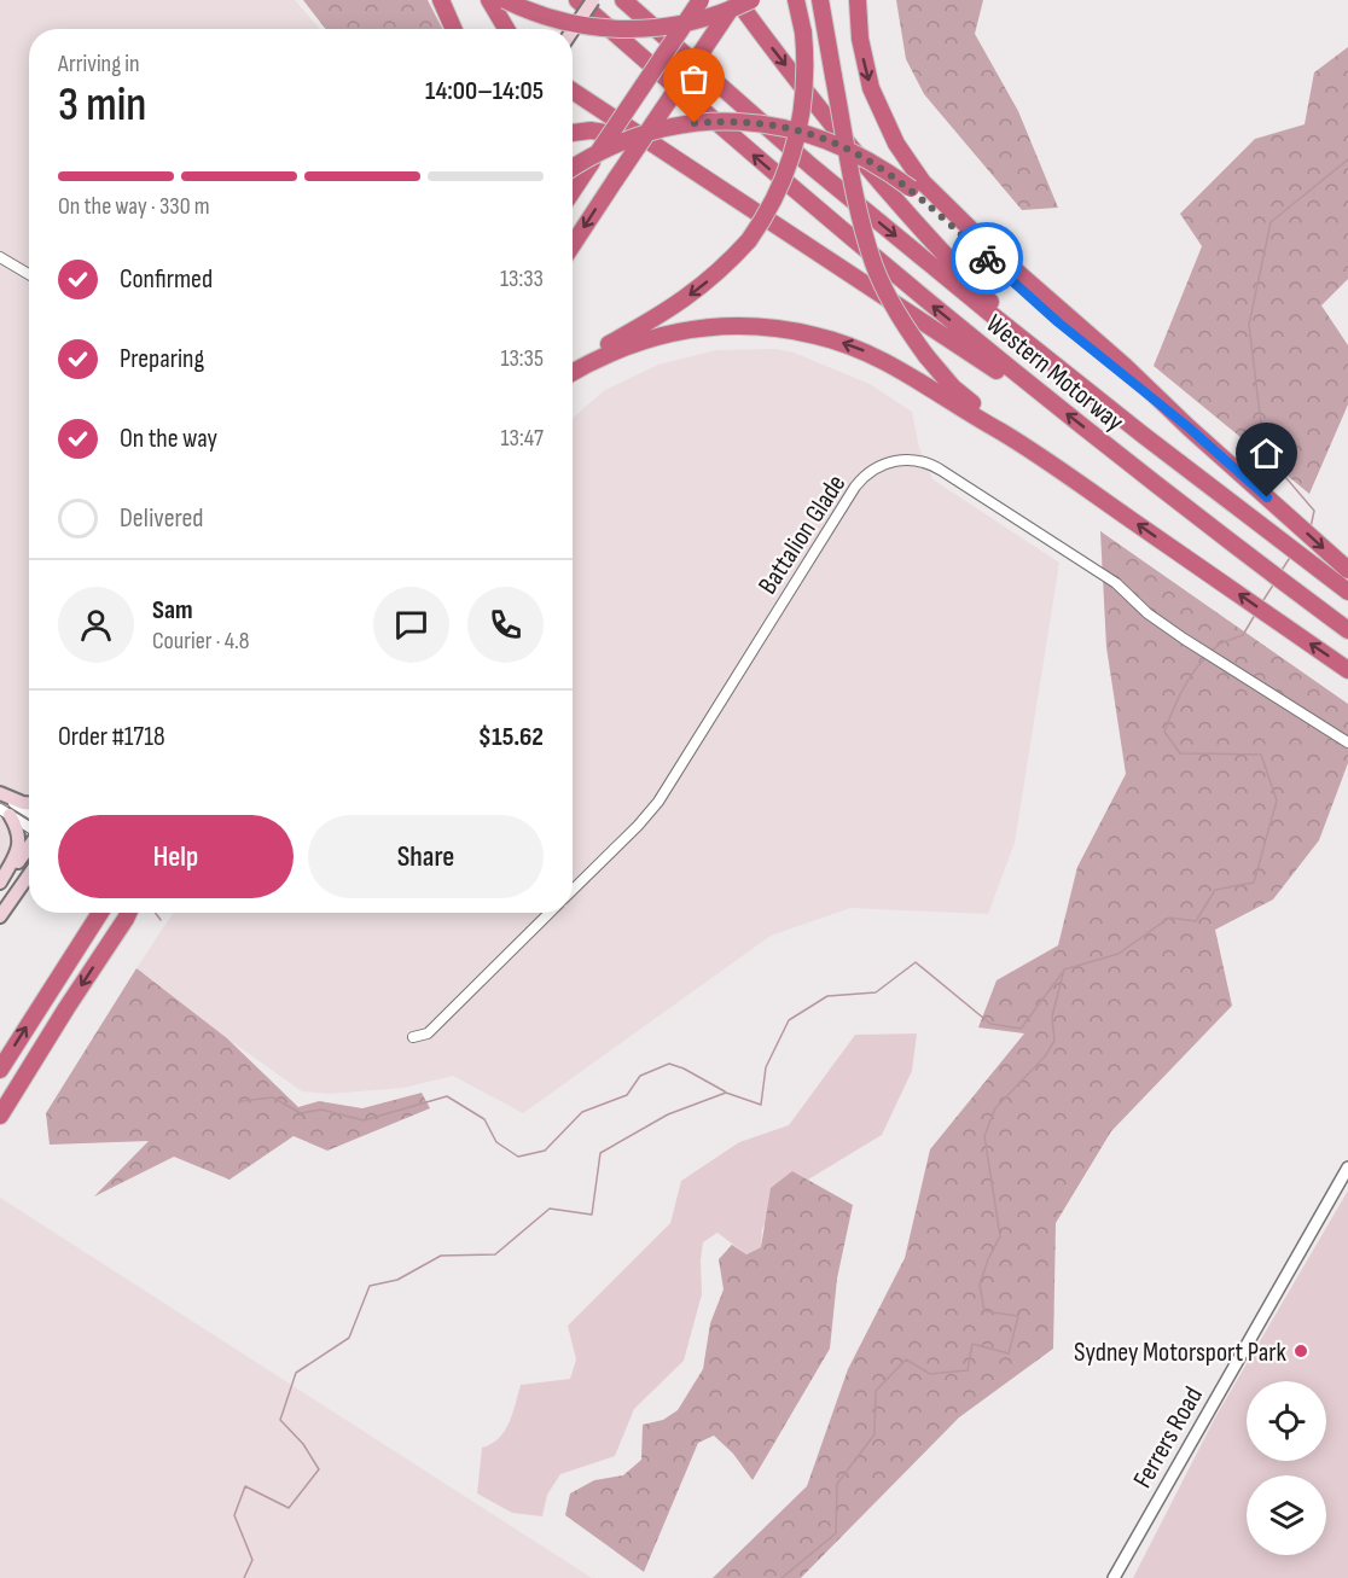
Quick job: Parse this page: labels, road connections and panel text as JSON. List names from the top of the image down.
{
  "streets": {
    "highway": ["Western Motorway"],
    "street": ["Battalion Glade", "Ferrers Road"]
  },
  "places": ["Sydney Motorsport Park"],
  "page": {
    "heading": ["3 min", "Arriving in", "14:00–14:05"],
    "panel": [
      "Sam",
      "Courier · 4.8",
      "Order #1718",
      "$15.62"
    ],
    "bar": "On the way · 330 m",
    "list": [
      ["Confirmed", "13:33"],
      ["Preparing", "13:35"],
      ["On the way", "13:47"],
      "Delivered"
    ],
    "buttons": ["Help", "Share"]
  }
}
